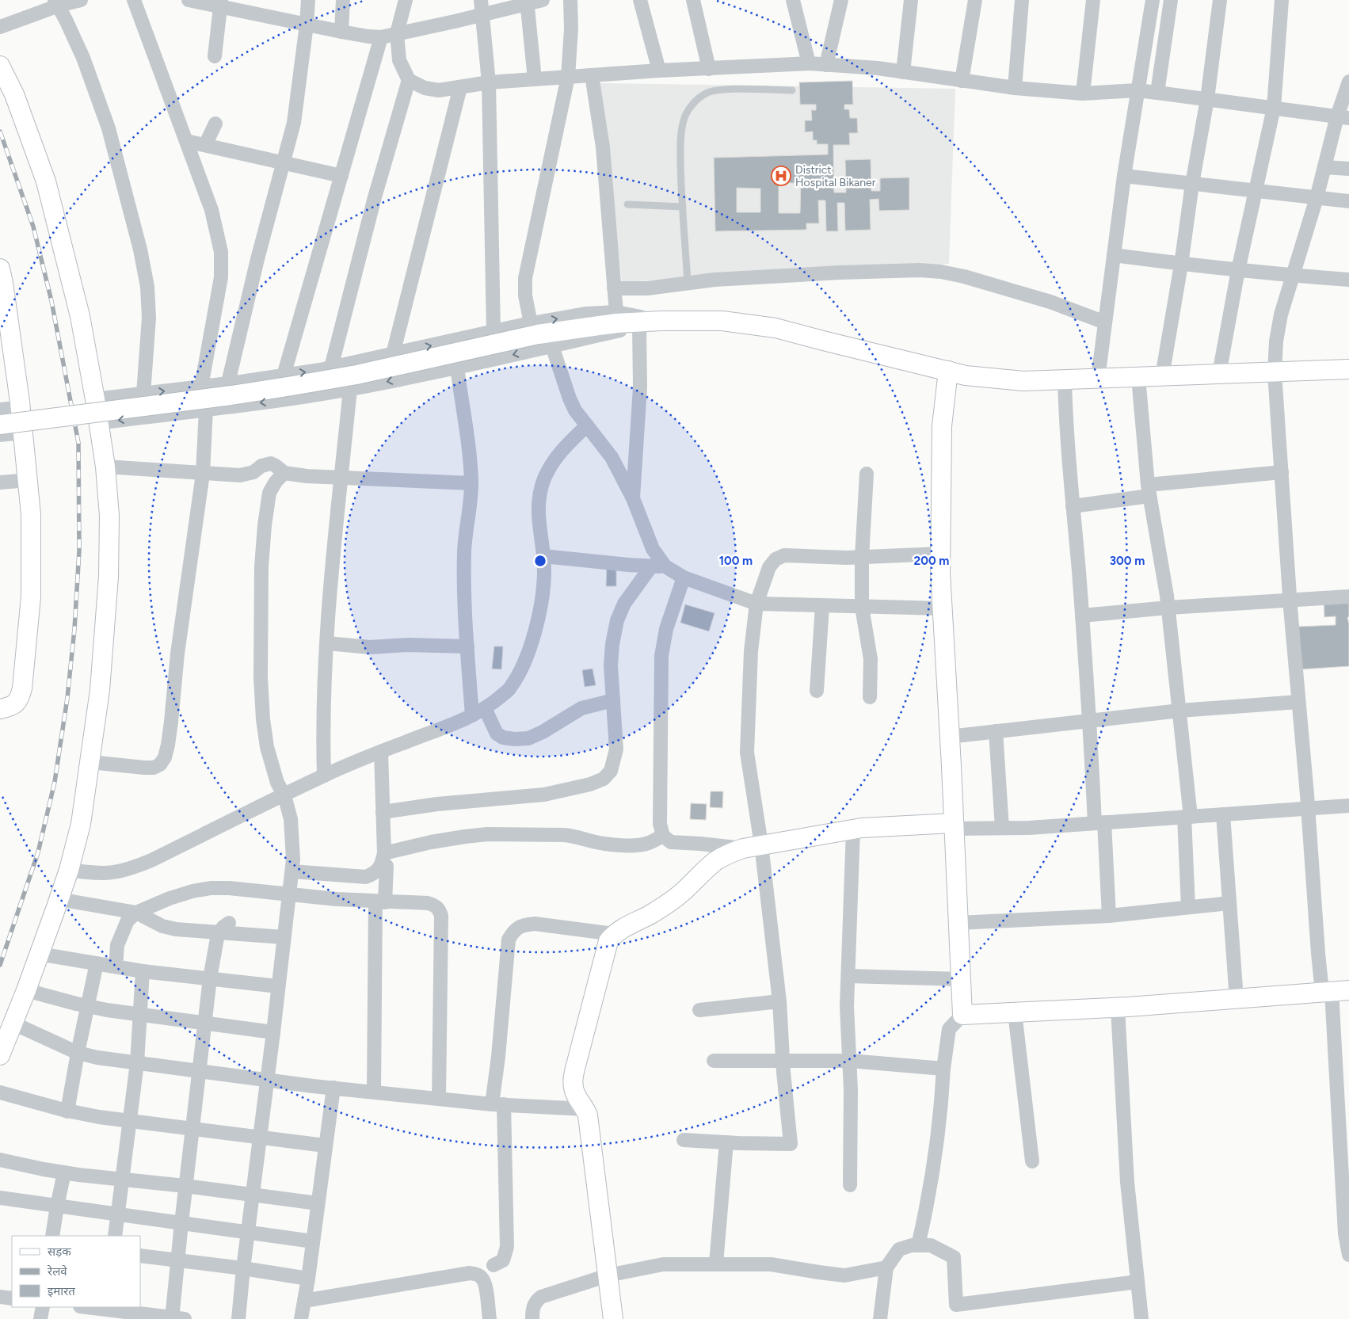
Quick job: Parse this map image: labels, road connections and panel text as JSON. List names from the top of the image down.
{
  "places": {
    "hospital": ["District Hospital Bikaner"]
  },
  "legend": ["सड़क", "रेलवे", "इमारत"],
  "rings": ["100 m", "200 m", "300 m"]
}
